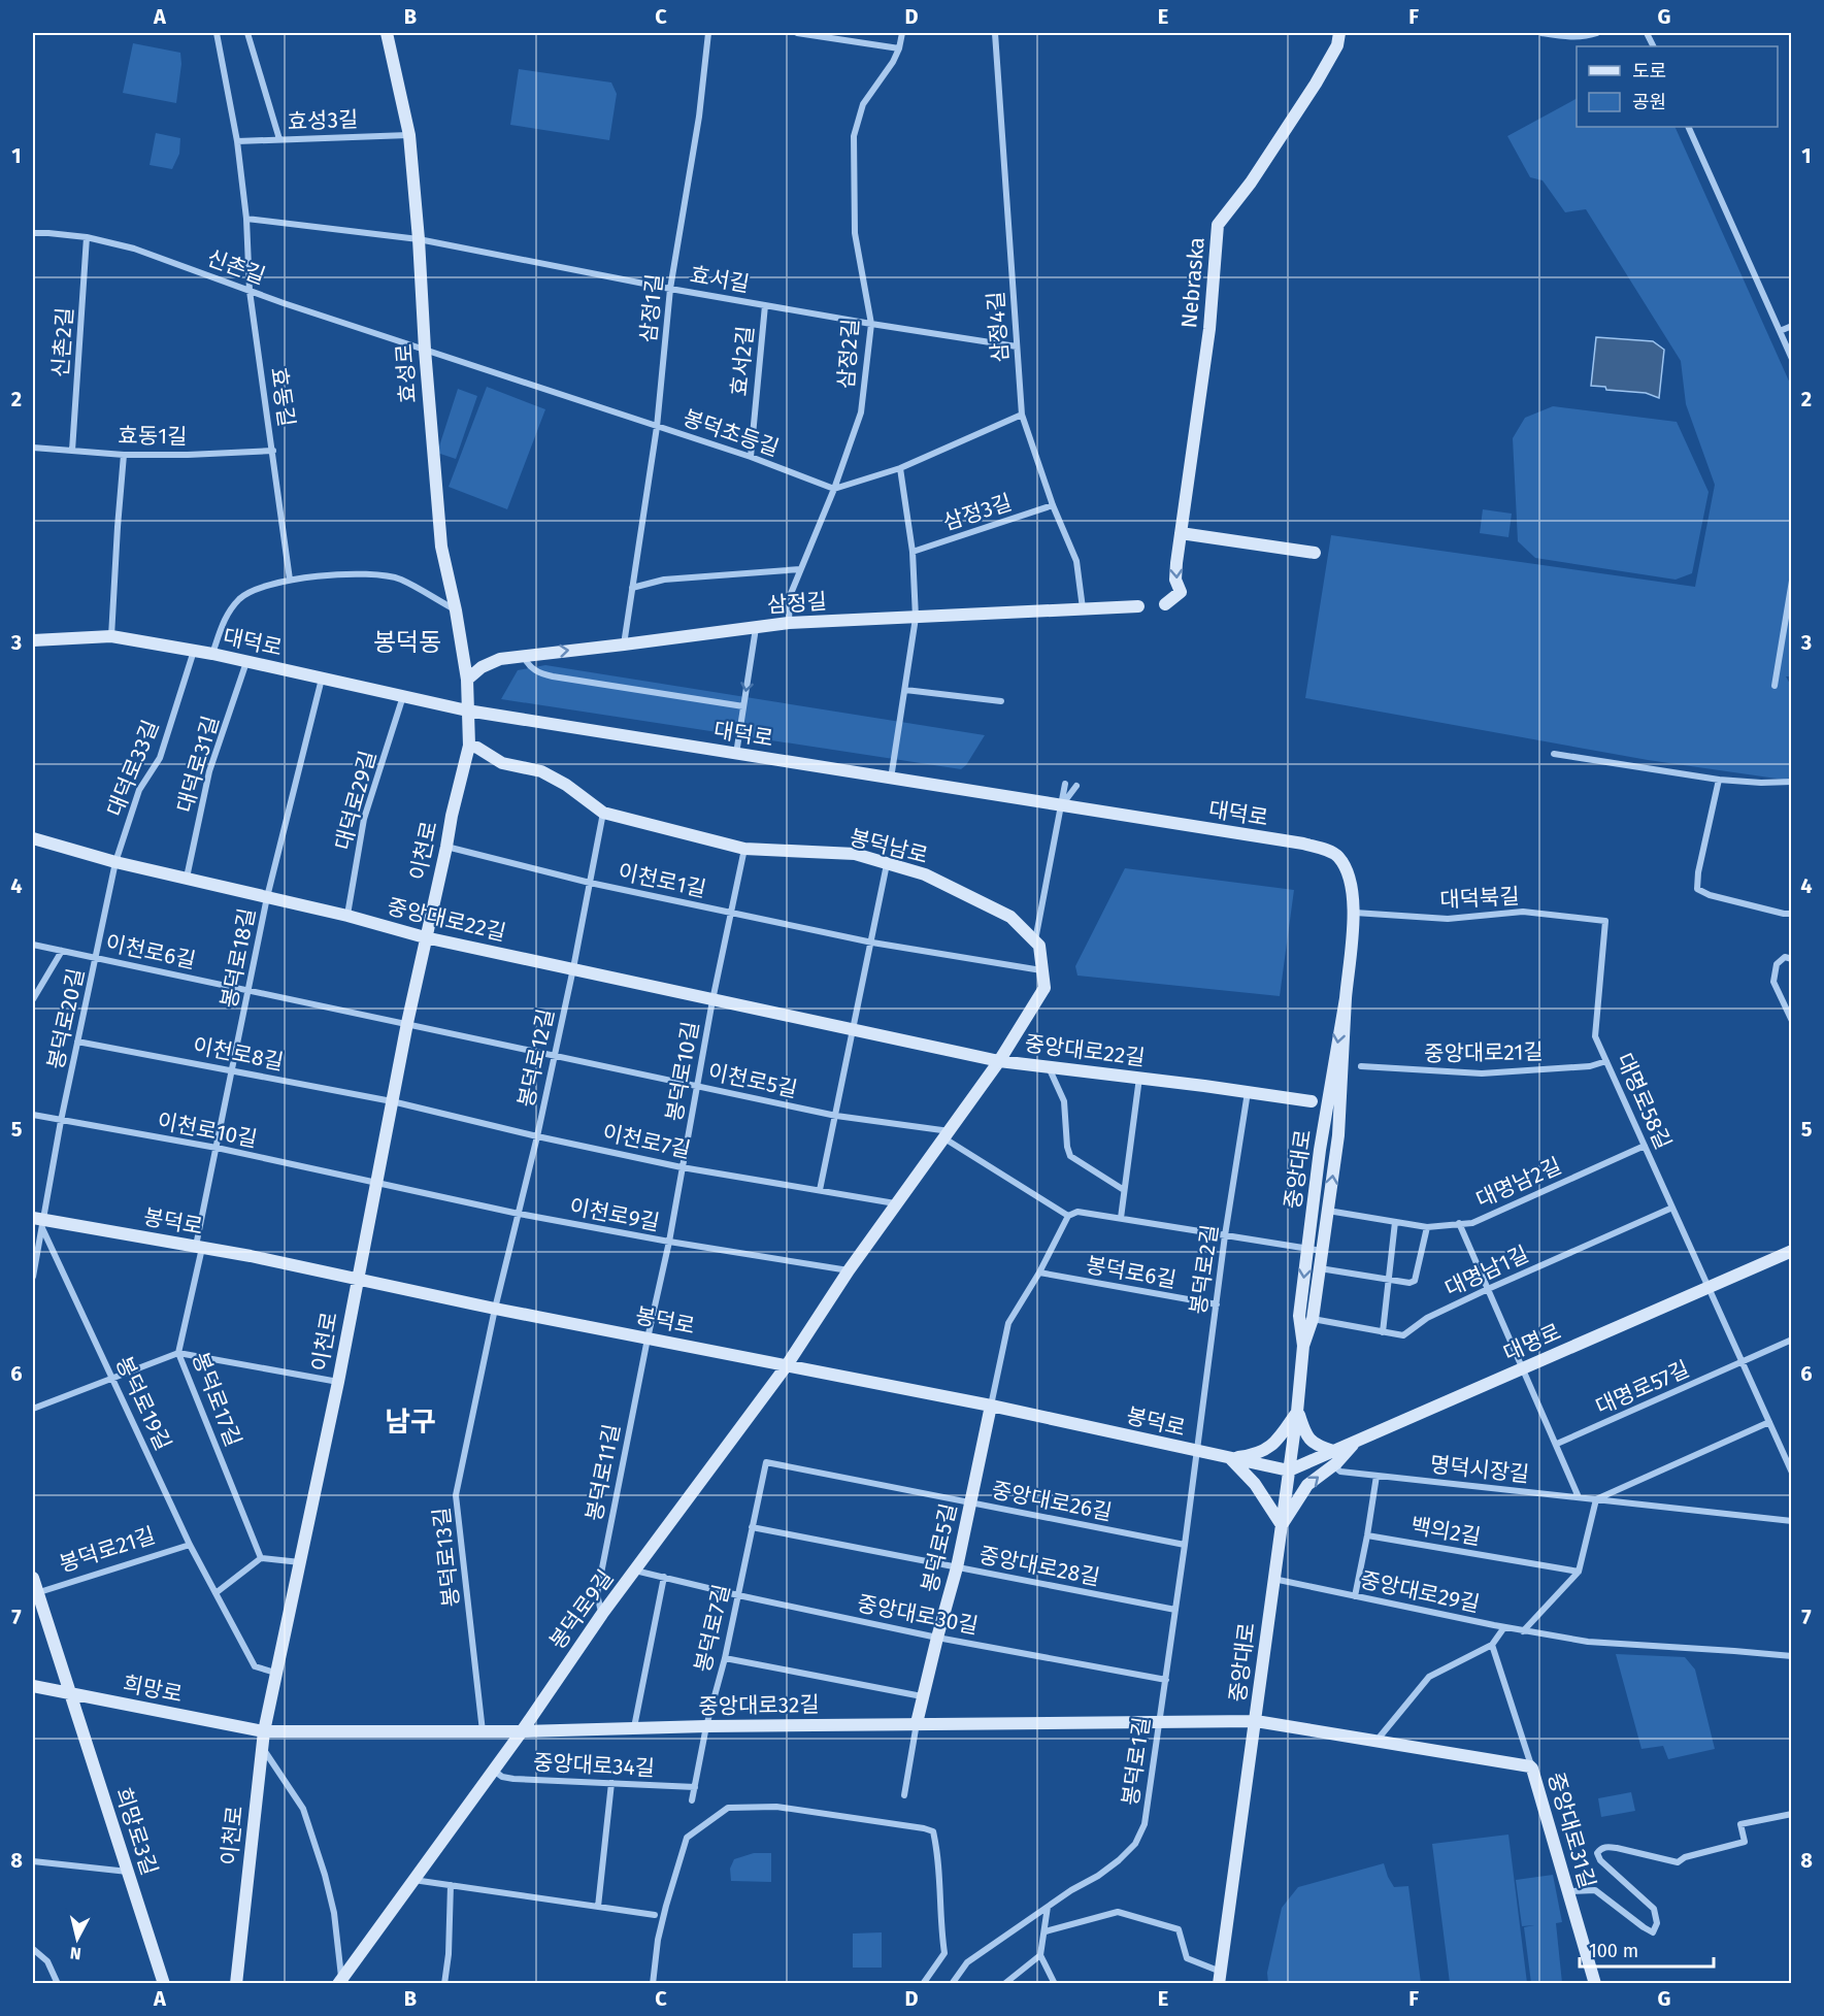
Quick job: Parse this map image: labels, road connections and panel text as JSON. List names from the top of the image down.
{
  "streets": {
    "street": [
      "효성3길",
      "신촌길",
      "효서길",
      "Nebraska",
      "삼정1길",
      "삼정4길",
      "신촌2길",
      "삼정2길",
      "효서2길",
      "효성로",
      "효동길",
      "봉덕초등길",
      "효동1길",
      "삼정3길",
      "삼정길",
      "대덕로",
      "대덕로31길",
      "대덕로33길",
      "대덕로29길",
      "봉덕남로",
      "이천로",
      "이천로1길",
      "대덕북길",
      "중앙대로22길",
      "이천로6길",
      "봉덕로18길",
      "봉덕로20길",
      "중앙대로21길",
      "이천로8길",
      "봉덕로12길",
      "봉덕로10길",
      "이천로5길",
      "대명로58길",
      "이천로10길",
      "이천로7길",
      "중앙대로",
      "대명남2길",
      "이천로9길",
      "봉덕로",
      "봉덕로2길",
      "대명남1길",
      "봉덕로6길",
      "대명로",
      "대명로57길",
      "봉덕로17길",
      "봉덕로19길",
      "명덕시장길",
      "봉덕로11길",
      "중앙대로26길",
      "백의2길",
      "봉덕로5길",
      "봉덕로21길",
      "봉덕로13길",
      "중앙대로28길",
      "중앙대로29길",
      "봉덕로9길",
      "중앙대로30길",
      "봉덕로7길",
      "희망로",
      "중앙대로32길",
      "봉덕로1길",
      "중앙대로34길",
      "중앙대로31길",
      "희망로3길"
    ]
  },
  "crossings": [
    ["효성3길", "효성로"],
    ["효성3길", "효동길"],
    ["신촌길", "신촌2길"],
    ["신촌길", "효성로"],
    ["신촌길", "효동길"],
    ["신촌길", "봉덕초등길"],
    ["효서길", "삼정1길"],
    ["효서길", "삼정4길"],
    ["효서길", "삼정2길"],
    ["효서길", "효서2길"],
    ["효서길", "효성로"],
    ["삼정1길", "봉덕초등길"],
    ["삼정1길", "삼정길"],
    ["삼정4길", "삼정3길"],
    ["삼정4길", "삼정길"],
    ["신촌2길", "효동1길"],
    ["삼정2길", "봉덕초등길"],
    ["삼정2길", "삼정길"],
    ["효서2길", "봉덕초등길"],
    ["효성로", "봉덕초등길"],
    ["효성로", "삼정길"],
    ["효성로", "대덕로"],
    ["효성로", "봉덕남로"],
    ["효성로", "이천로"],
    ["효동길", "효동1길"],
    ["대덕로", "대덕로31길"],
    ["대덕로", "대덕로33길"],
    ["대덕로", "대덕로29길"],
    ["대덕로", "봉덕로18길"],
    ["대덕로", "중앙대로"],
    ["대덕로31길", "중앙대로22길"],
    ["대덕로33길", "중앙대로22길"],
    ["대덕로33길", "봉덕로20길"],
    ["대덕로29길", "중앙대로22길"],
    ["봉덕남로", "이천로"],
    ["봉덕남로", "봉덕로12길"],
    ["봉덕남로", "봉덕로10길"],
    ["이천로", "이천로1길"],
    ["이천로", "중앙대로22길"],
    ["이천로", "이천로6길"],
    ["이천로", "이천로8길"],
    ["이천로", "이천로5길"],
    ["이천로", "이천로10길"],
    ["이천로", "이천로7길"],
    ["이천로", "이천로9길"],
    ["이천로", "봉덕로"],
    ["이천로", "봉덕로19길"],
    ["이천로", "봉덕로9길"],
    ["이천로", "희망로"],
    ["이천로", "중앙대로32길"],
    ["이천로1길", "봉덕로12길"],
    ["이천로1길", "봉덕로10길"],
    ["대덕북길", "대명로58길"],
    ["대덕북길", "중앙대로"],
    ["중앙대로22길", "봉덕로18길"],
    ["중앙대로22길", "봉덕로20길"],
    ["중앙대로22길", "봉덕로12길"],
    ["중앙대로22길", "봉덕로10길"],
    ["중앙대로22길", "봉덕로2길"],
    ["이천로6길", "봉덕로18길"],
    ["이천로6길", "봉덕로20길"],
    ["이천로6길", "이천로5길"],
    ["봉덕로18길", "이천로8길"],
    ["봉덕로18길", "이천로10길"],
    ["봉덕로18길", "봉덕로"],
    ["봉덕로18길", "봉덕로17길"],
    ["봉덕로20길", "이천로8길"],
    ["봉덕로20길", "이천로10길"],
    ["봉덕로20길", "봉덕로"],
    ["봉덕로20길", "봉덕로19길"],
    ["중앙대로21길", "대명로58길"],
    ["이천로8길", "이천로7길"],
    ["봉덕로12길", "이천로5길"],
    ["봉덕로12길", "이천로7길"],
    ["봉덕로12길", "이천로9길"],
    ["봉덕로12길", "봉덕로"],
    ["봉덕로12길", "봉덕로13길"],
    ["봉덕로10길", "이천로5길"],
    ["봉덕로10길", "이천로7길"],
    ["봉덕로10길", "이천로9길"],
    ["봉덕로10길", "봉덕로"],
    ["봉덕로10길", "봉덕로11길"],
    ["대명로58길", "대명남2길"],
    ["대명로58길", "대명남1길"],
    ["대명로58길", "대명로"],
    ["이천로10길", "이천로9길"],
    ["중앙대로", "대명남2길"],
    ["중앙대로", "봉덕로"],
    ["중앙대로", "대명남1길"],
    ["중앙대로", "대명로"],
    ["중앙대로", "중앙대로29길"],
    ["중앙대로", "중앙대로32길"],
    ["중앙대로", "중앙대로31길"],
    ["대명남2길", "명덕시장길"],
    ["봉덕로", "봉덕로2길"],
    ["봉덕로", "대명로"],
    ["봉덕로", "봉덕로17길"],
    ["봉덕로", "봉덕로19길"],
    ["봉덕로", "봉덕로11길"],
    ["봉덕로", "봉덕로5길"],
    ["봉덕로", "봉덕로13길"],
    ["봉덕로", "봉덕로9길"],
    ["봉덕로", "봉덕로1길"],
    ["봉덕로2길", "봉덕로6길"],
    ["봉덕로2길", "봉덕로1길"],
    ["대명남1길", "명덕시장길"],
    ["대명로", "명덕시장길"],
    ["대명로57길", "명덕시장길"],
    ["봉덕로19길", "봉덕로21길"],
    ["봉덕로11길", "봉덕로9길"],
    ["중앙대로26길", "봉덕로5길"],
    ["중앙대로26길", "봉덕로7길"],
    ["중앙대로26길", "봉덕로1길"],
    ["봉덕로5길", "중앙대로28길"],
    ["봉덕로5길", "중앙대로30길"],
    ["봉덕로5길", "중앙대로32길"],
    ["봉덕로21길", "희망로"],
    ["봉덕로21길", "희망로3길"],
    ["봉덕로13길", "중앙대로32길"],
    ["중앙대로28길", "봉덕로7길"],
    ["중앙대로28길", "봉덕로1길"],
    ["봉덕로9길", "중앙대로30길"],
    ["봉덕로9길", "중앙대로32길"],
    ["봉덕로9길", "중앙대로34길"],
    ["중앙대로30길", "봉덕로7길"],
    ["중앙대로30길", "봉덕로1길"],
    ["봉덕로7길", "중앙대로32길"],
    ["봉덕로7길", "중앙대로34길"],
    ["희망로", "중앙대로32길"],
    ["희망로", "희망로3길"],
    ["중앙대로32길", "봉덕로1길"],
    ["중앙대로32길", "중앙대로31길"]
  ],
  "districts": ["봉덕동", "남구"],
  "legend": ["도로", "공원"],
  "scale_bar": "100 m",
  "north": "bottom",
  "grid": {
    "columns": [
      "A",
      "B",
      "C",
      "D",
      "E",
      "F",
      "G"
    ],
    "rows": [
      "1",
      "2",
      "3",
      "4",
      "5",
      "6",
      "7",
      "8"
    ]
  }
}
